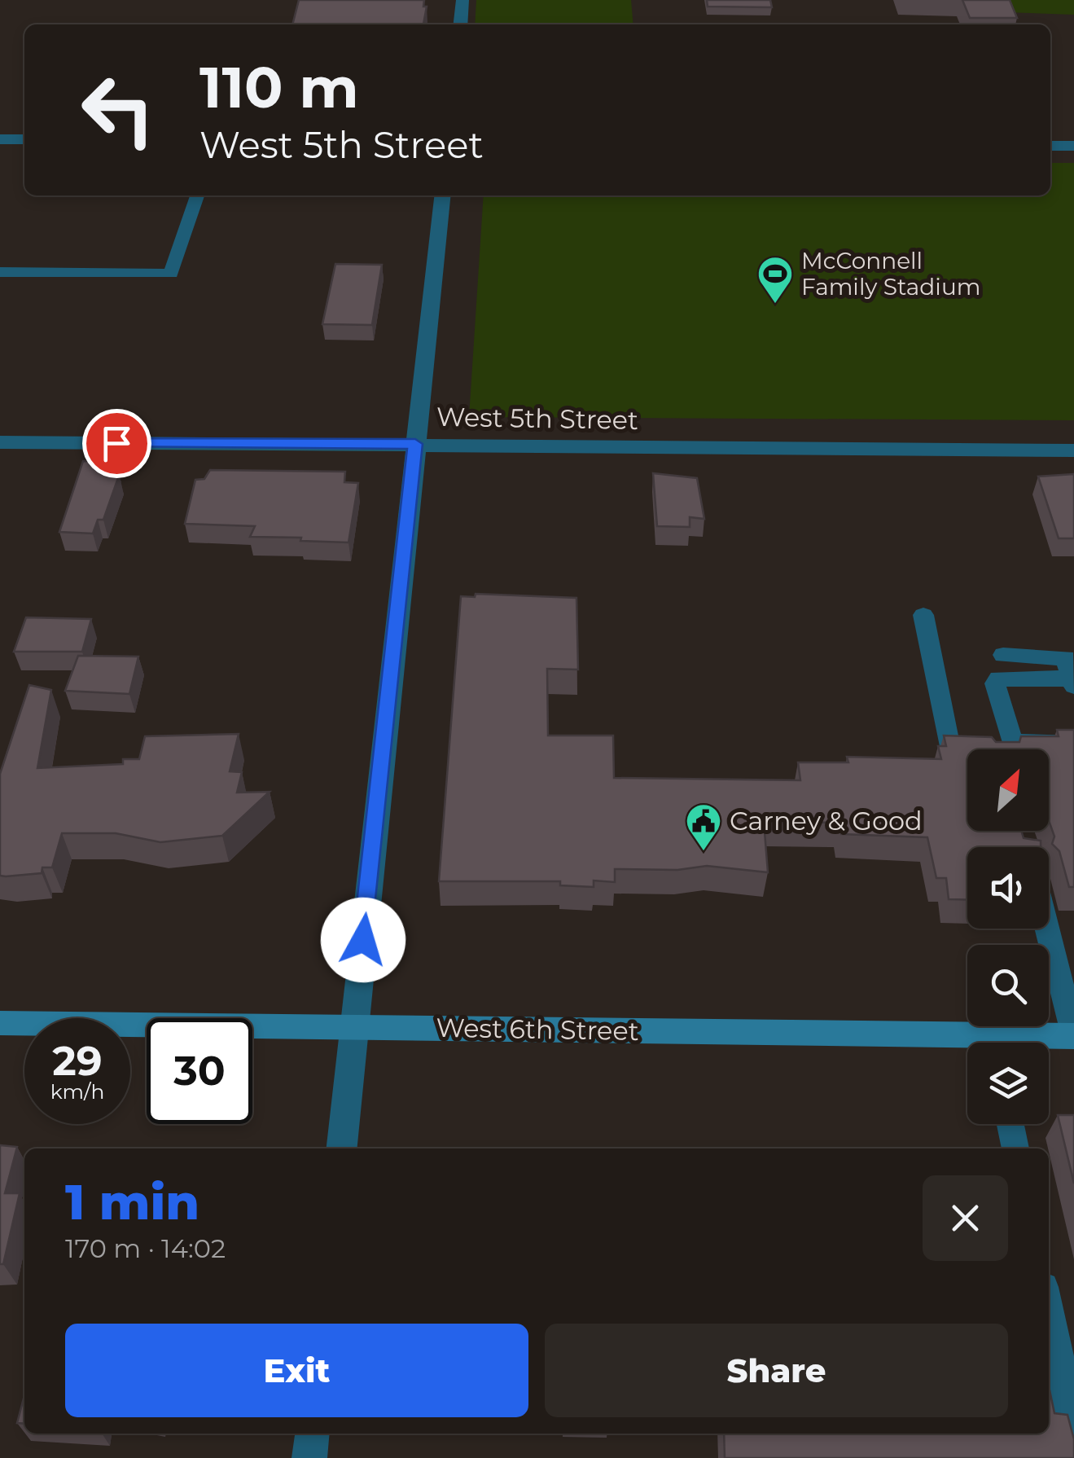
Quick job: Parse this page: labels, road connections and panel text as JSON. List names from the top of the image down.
{
  "streets": {
    "main road": ["West 6th Street"],
    "street": ["West 5th Street"]
  },
  "places": {
    "sports": ["McConnell Family Stadium"],
    "public building": ["Carney & Good"]
  },
  "north": "top right",
  "page": {
    "turn": ["110 m", "West 5th Street"],
    "speed": "29 km/h",
    "limit": "30",
    "heading": ["1 min", "170 m · 14:02"],
    "buttons": ["Exit", "Share"]
  }
}
